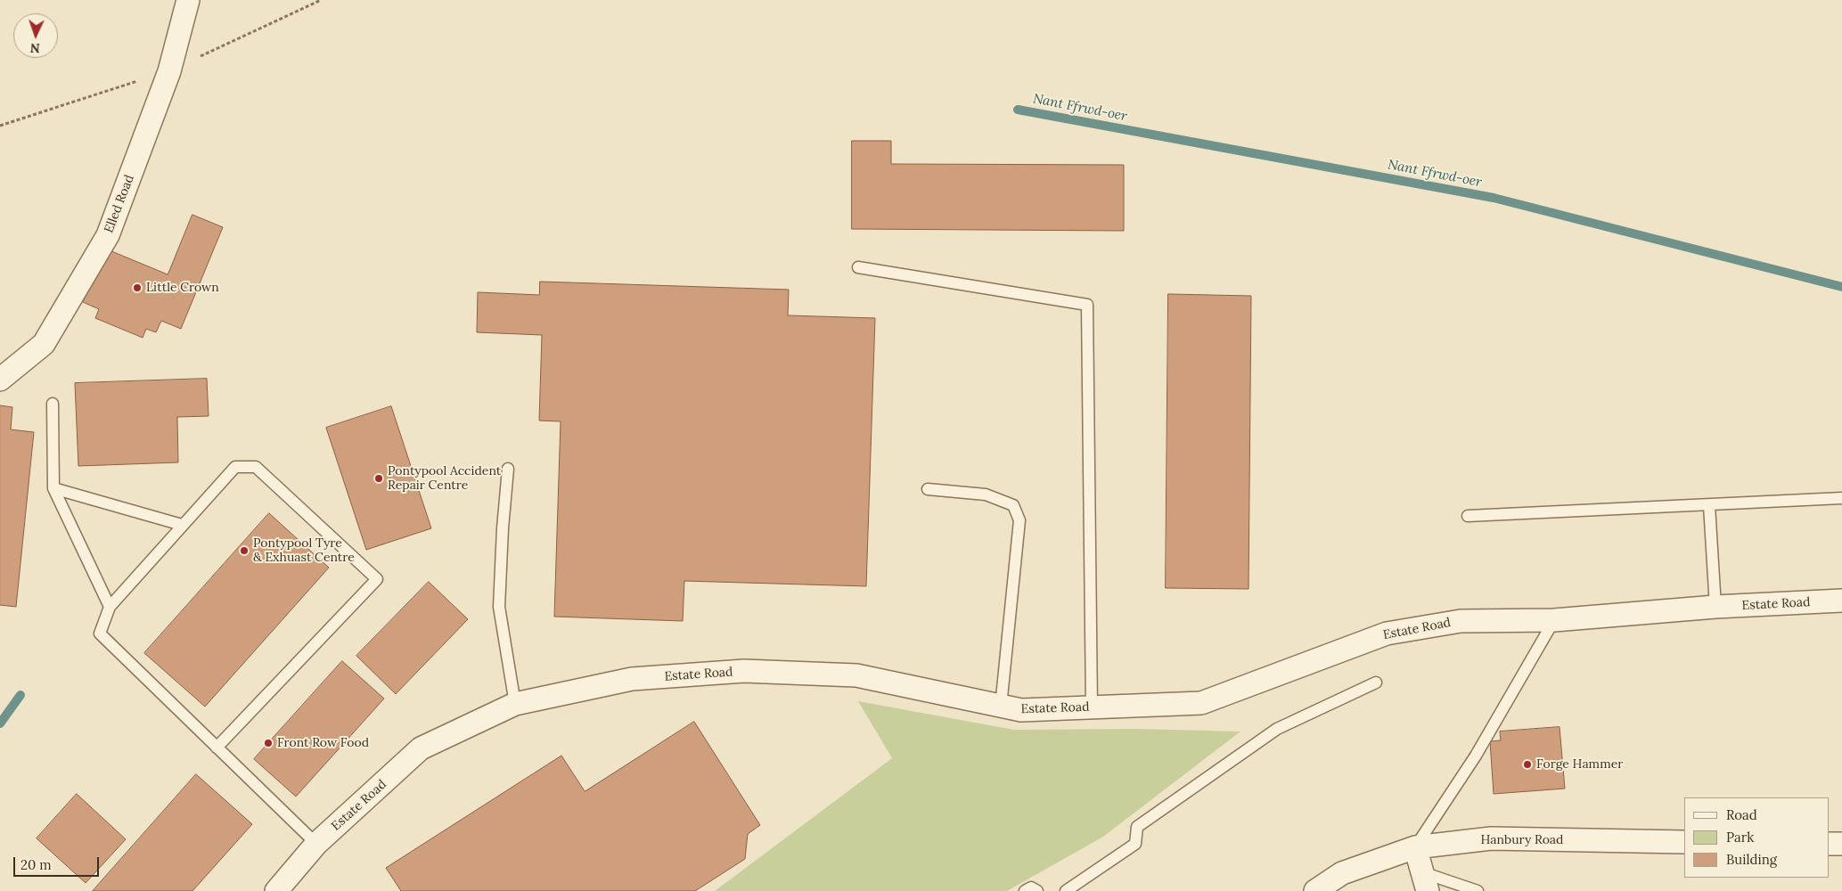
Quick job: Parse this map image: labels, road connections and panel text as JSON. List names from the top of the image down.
{
  "streets": {
    "street": ["Elled Road", "Estate Road", "Hanbury Road"]
  },
  "water": ["Nant Ffrwd-oer"],
  "places": [
    "Little Crown",
    "Pontypool Accident Repair Centre",
    "Pontypool Tyre & Exhuast Centre",
    "Front Row Food",
    "Forge Hammer"
  ],
  "legend": ["Road", "Park", "Building"],
  "scale_bar": "20 m",
  "north": "bottom"
}
